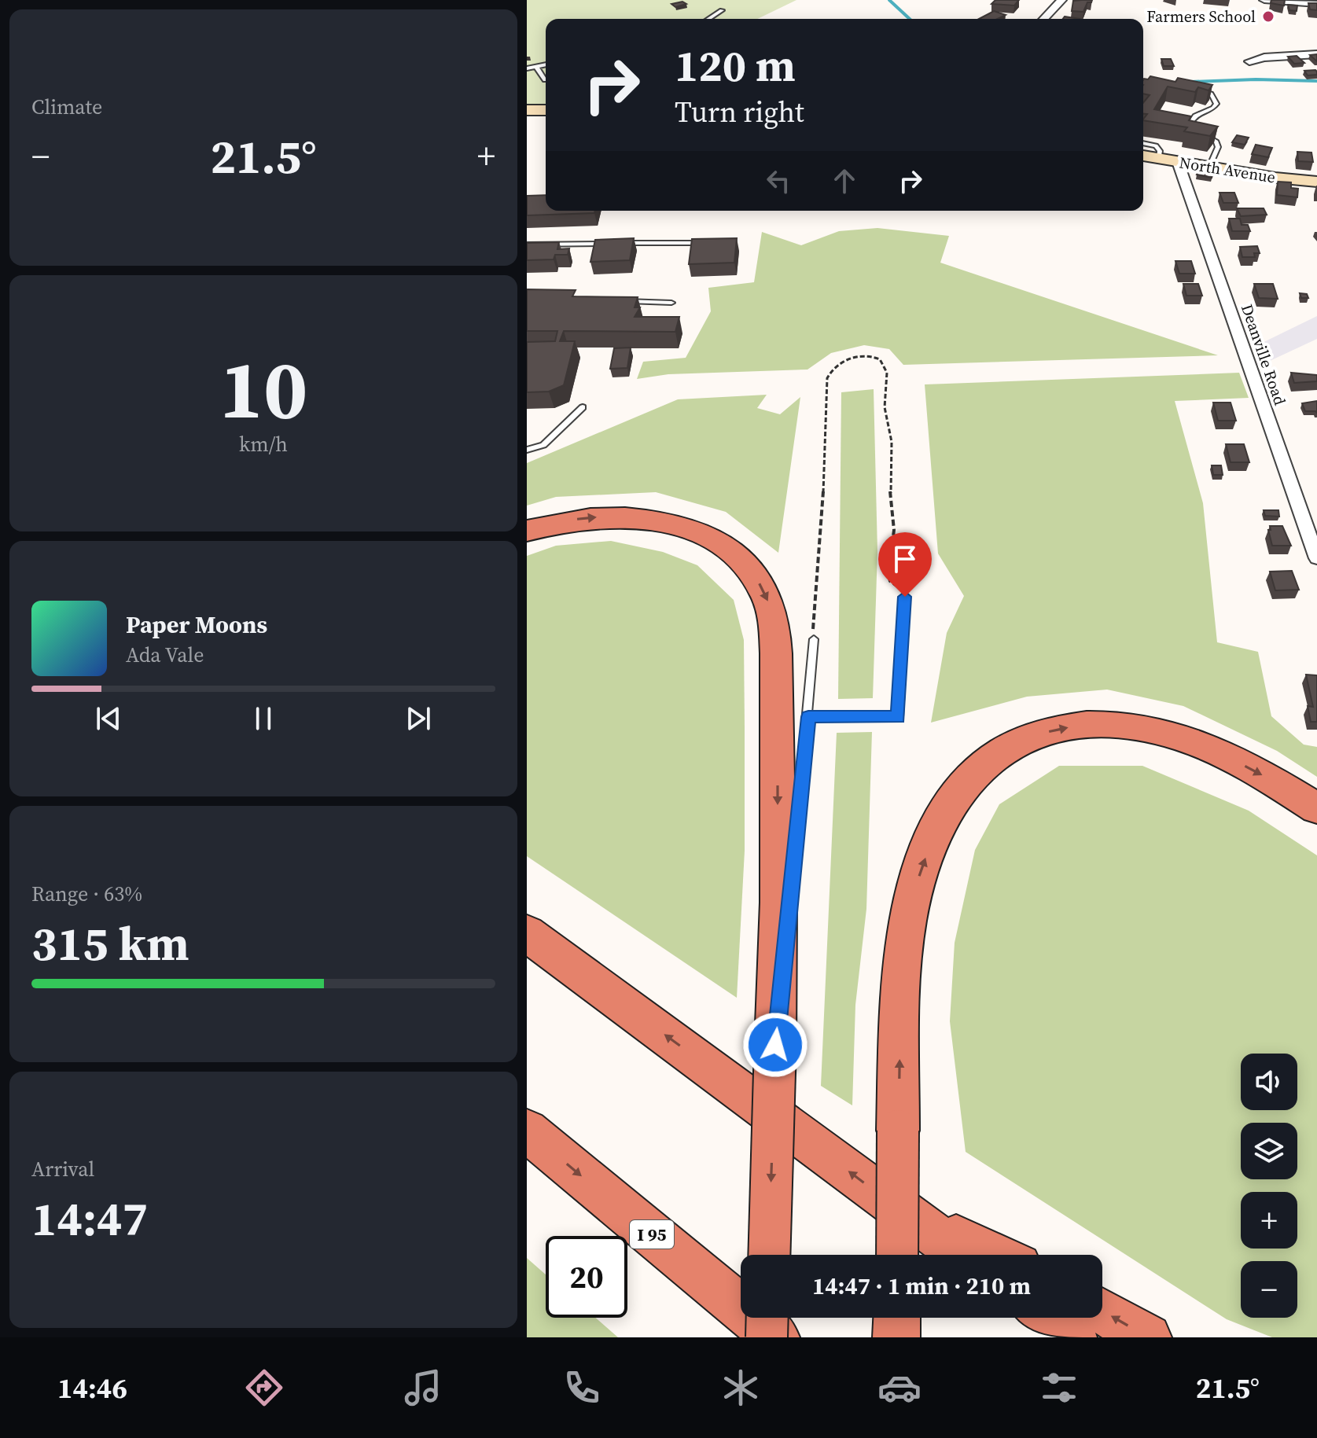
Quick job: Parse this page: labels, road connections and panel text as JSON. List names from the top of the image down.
{
  "streets": {
    "highway": ["I 95"],
    "main road": ["North Avenue"],
    "street": ["Deanville Road"]
  },
  "crossings": [
    ["North Avenue", "Deanville Road"]
  ],
  "places": ["Farmers School"],
  "page": {
    "tile": [
      "Climate",
      ["10", "km/h"],
      ["Range · 63%", "315 km"],
      ["Arrival", "14:47"]
    ],
    "turn": ["120 m", "Turn right"],
    "heat": ["−", "21.5°", "+"],
    "song": ["Paper Moons", "Ada Vale"],
    "map_buttons": ["+", "−"],
    "limit": "20",
    "trip": "14:47 · 1 min · 210 m",
    "tabs": ["14:46", "21.5°"]
  }
}
